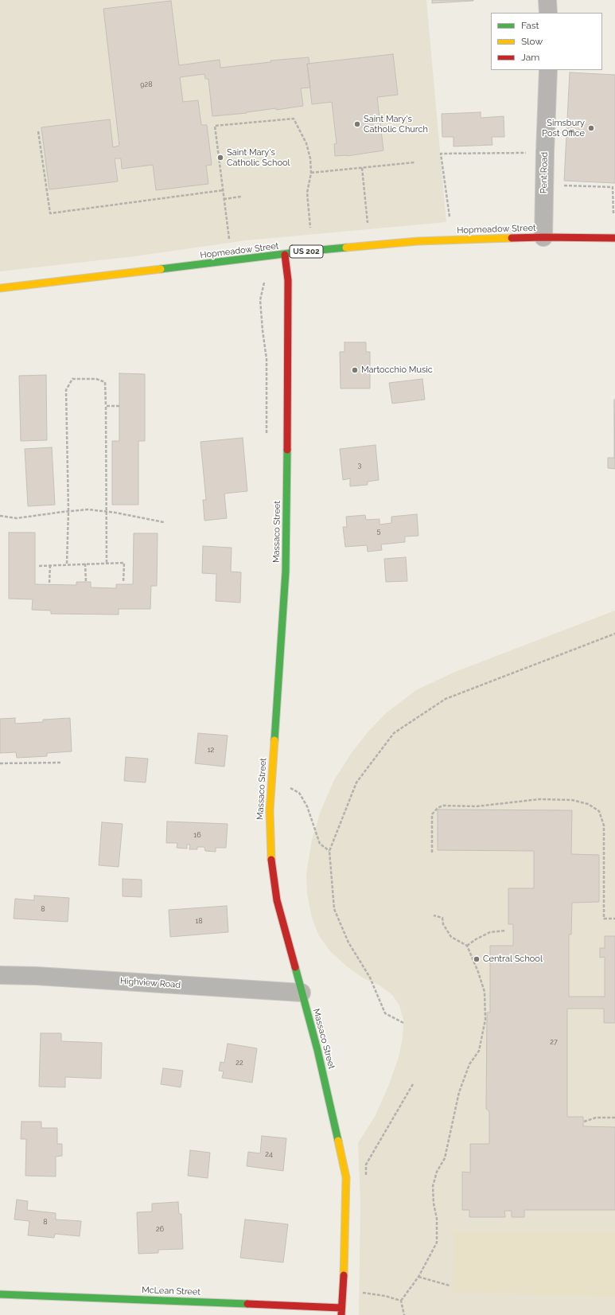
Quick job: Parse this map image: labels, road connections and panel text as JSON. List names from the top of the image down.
{
  "streets": {
    "main road": [
      "Hopmeadow Street",
      "US 202",
      "Massaco Street",
      "McLean Street"
    ],
    "street": ["Pent Road", "Highview Road"]
  },
  "crossings": [
    ["Pent Road", "Hopmeadow Street"],
    ["Hopmeadow Street", "Massaco Street"],
    ["Massaco Street", "Highview Road"],
    ["Massaco Street", "McLean Street"]
  ],
  "places": [
    "Saint Mary's Catholic Church",
    "Simsbury Post Office",
    "Saint Mary's Catholic School",
    "Martocchio Music",
    "Central School"
  ],
  "house_numbers": [
    "928",
    "3",
    "5",
    "12",
    "16",
    "8",
    "18",
    "27",
    "22",
    "24",
    "8",
    "26"
  ],
  "legend": ["Fast", "Slow", "Jam"]
}
